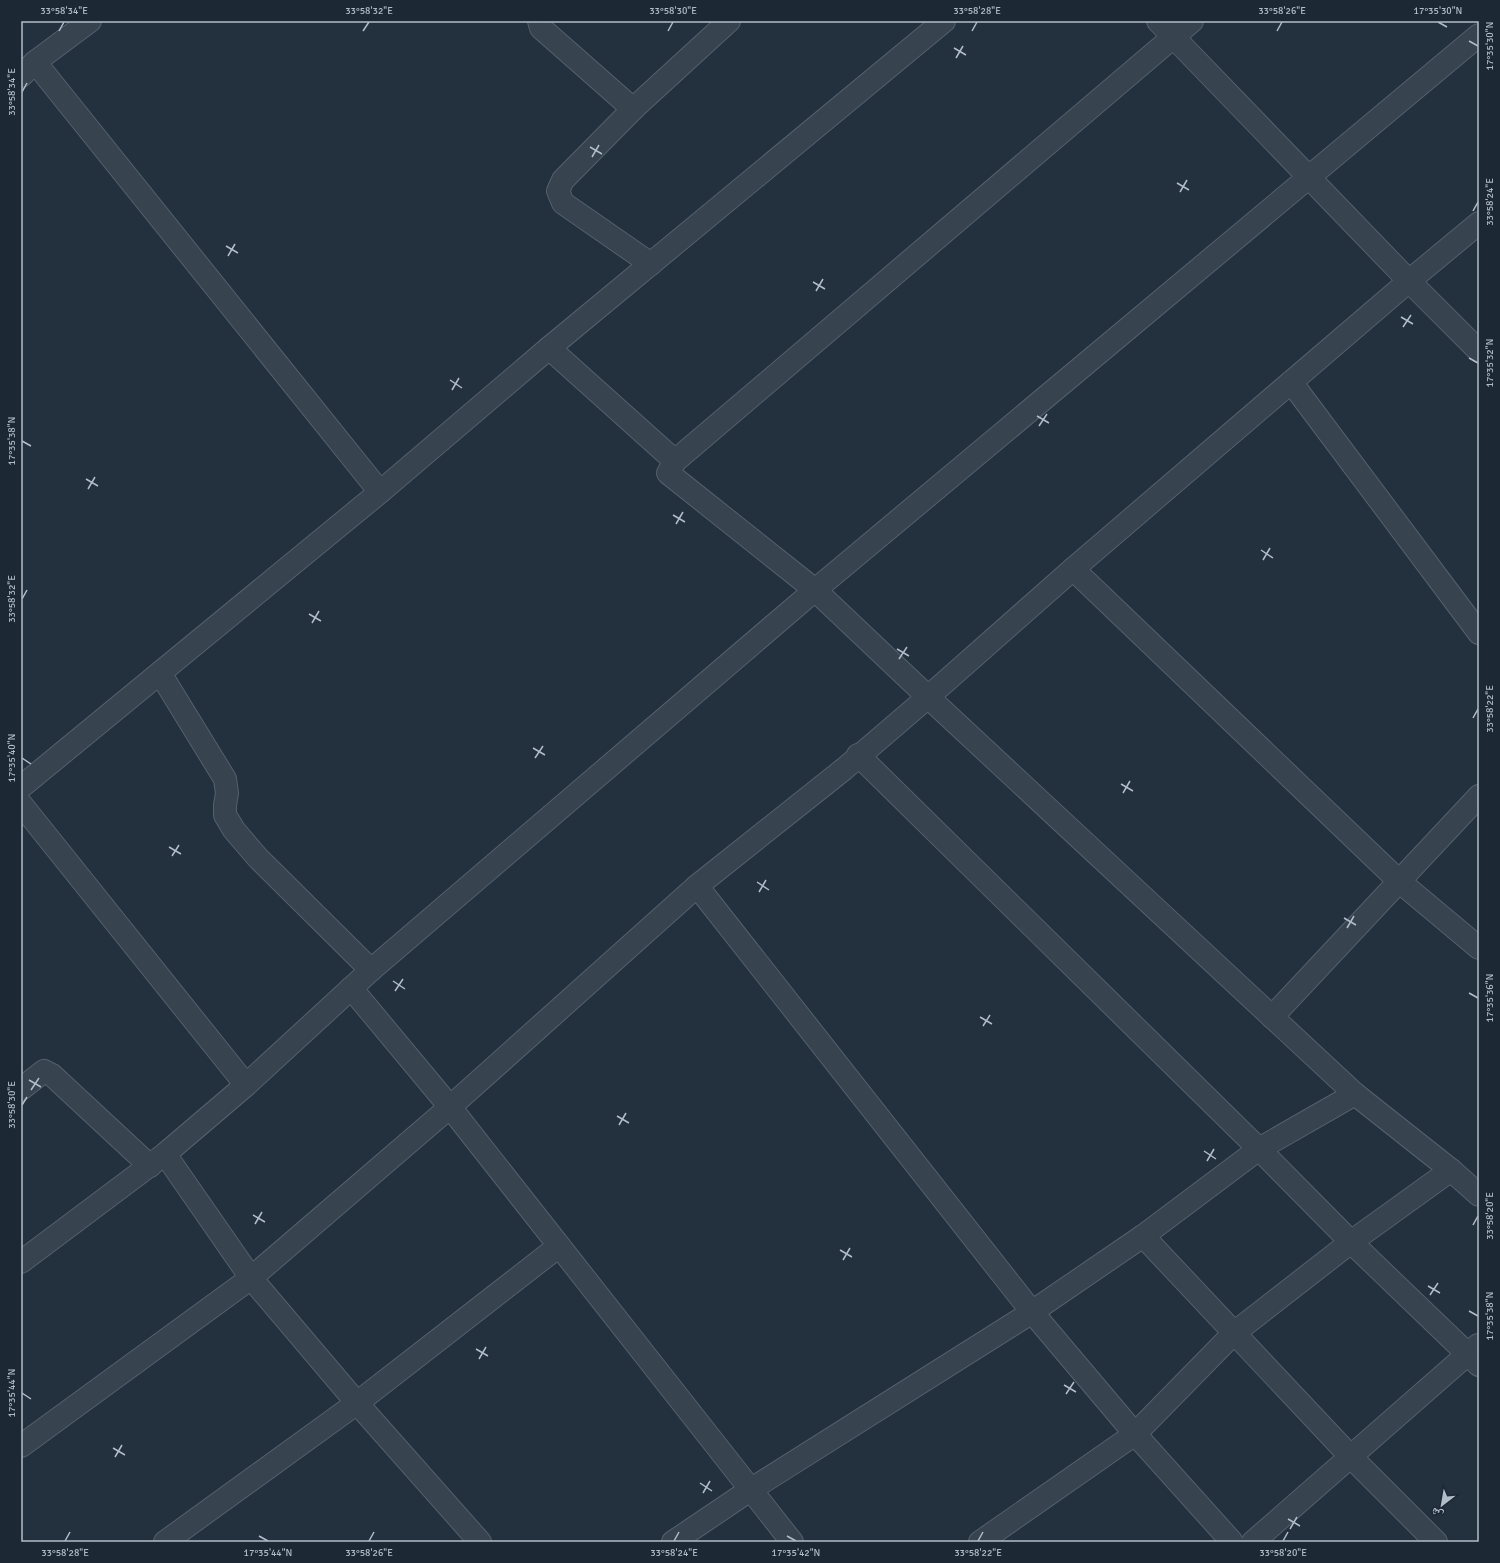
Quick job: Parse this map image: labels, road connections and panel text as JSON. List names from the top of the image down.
{
  "north": "bottom left",
  "coordinates": [
    "33°58'34\"E",
    "33°58'32\"E",
    "33°58'30\"E",
    "33°58'28\"E",
    "33°58'26\"E",
    "17°35'30\"N",
    "33°58'24\"E",
    "17°35'32\"N",
    "17°35'38\"N",
    "33°58'22\"E",
    "17°35'40\"N",
    "17°35'36\"N",
    "33°58'20\"E",
    "17°35'44\"N",
    "17°35'42\"N"
  ]
}
